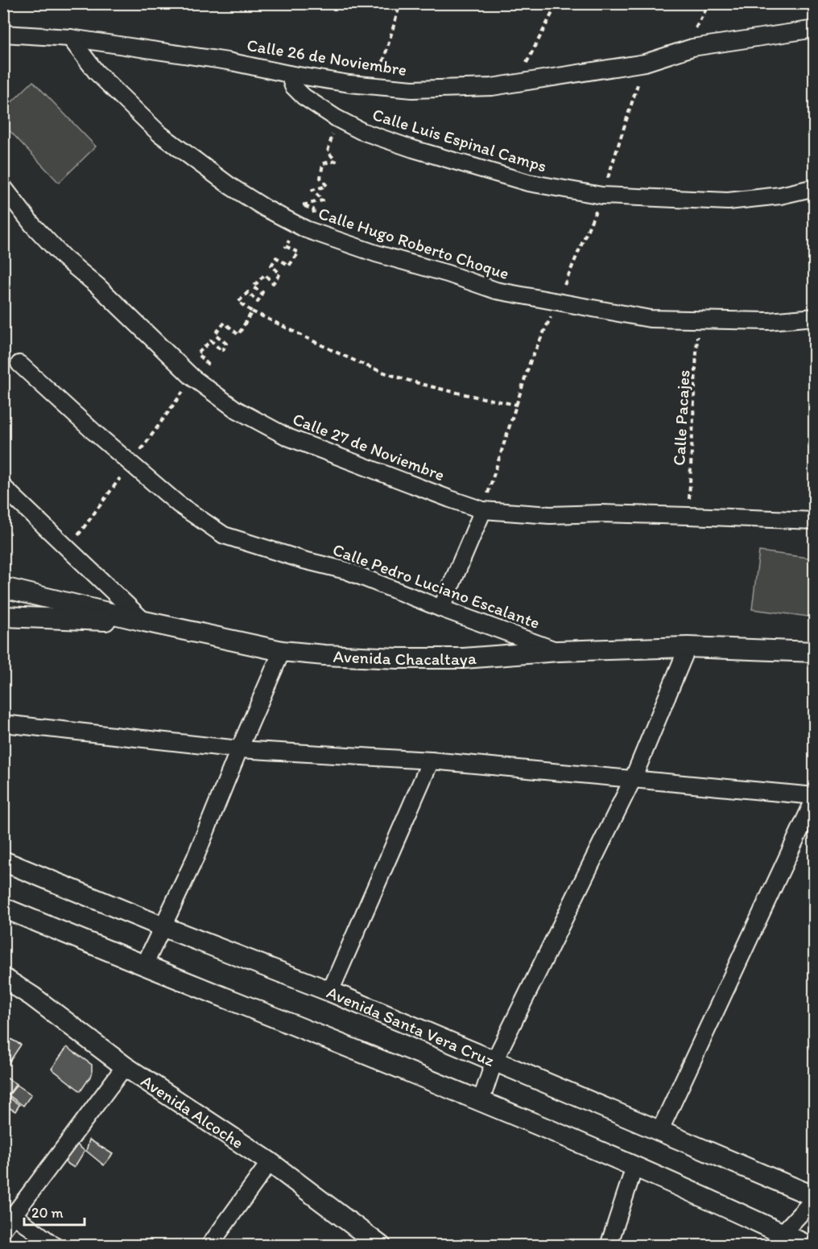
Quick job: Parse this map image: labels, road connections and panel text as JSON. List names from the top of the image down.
{
  "streets": {
    "street": [
      "Calle 26 de Noviembre",
      "Calle Luis Espinal Camps",
      "Calle Hugo Roberto Choque",
      "Calle 27 de Noviembre",
      "Calle Pedro Luciano Escalante",
      "Avenida Chacaltaya",
      "Avenida Santa Vera Cruz",
      "Avenida Alcoche"
    ],
    "path": ["Calle Pacajes"]
  },
  "crossings": [
    ["Calle 26 de Noviembre", "Calle Luis Espinal Camps"],
    ["Calle 26 de Noviembre", "Calle Hugo Roberto Choque"],
    ["Calle Hugo Roberto Choque", "Calle Pacajes"],
    ["Calle Pacajes", "Calle 27 de Noviembre"],
    ["Calle Pedro Luciano Escalante", "Avenida Chacaltaya"]
  ],
  "scale_bar": "20 m"
}
